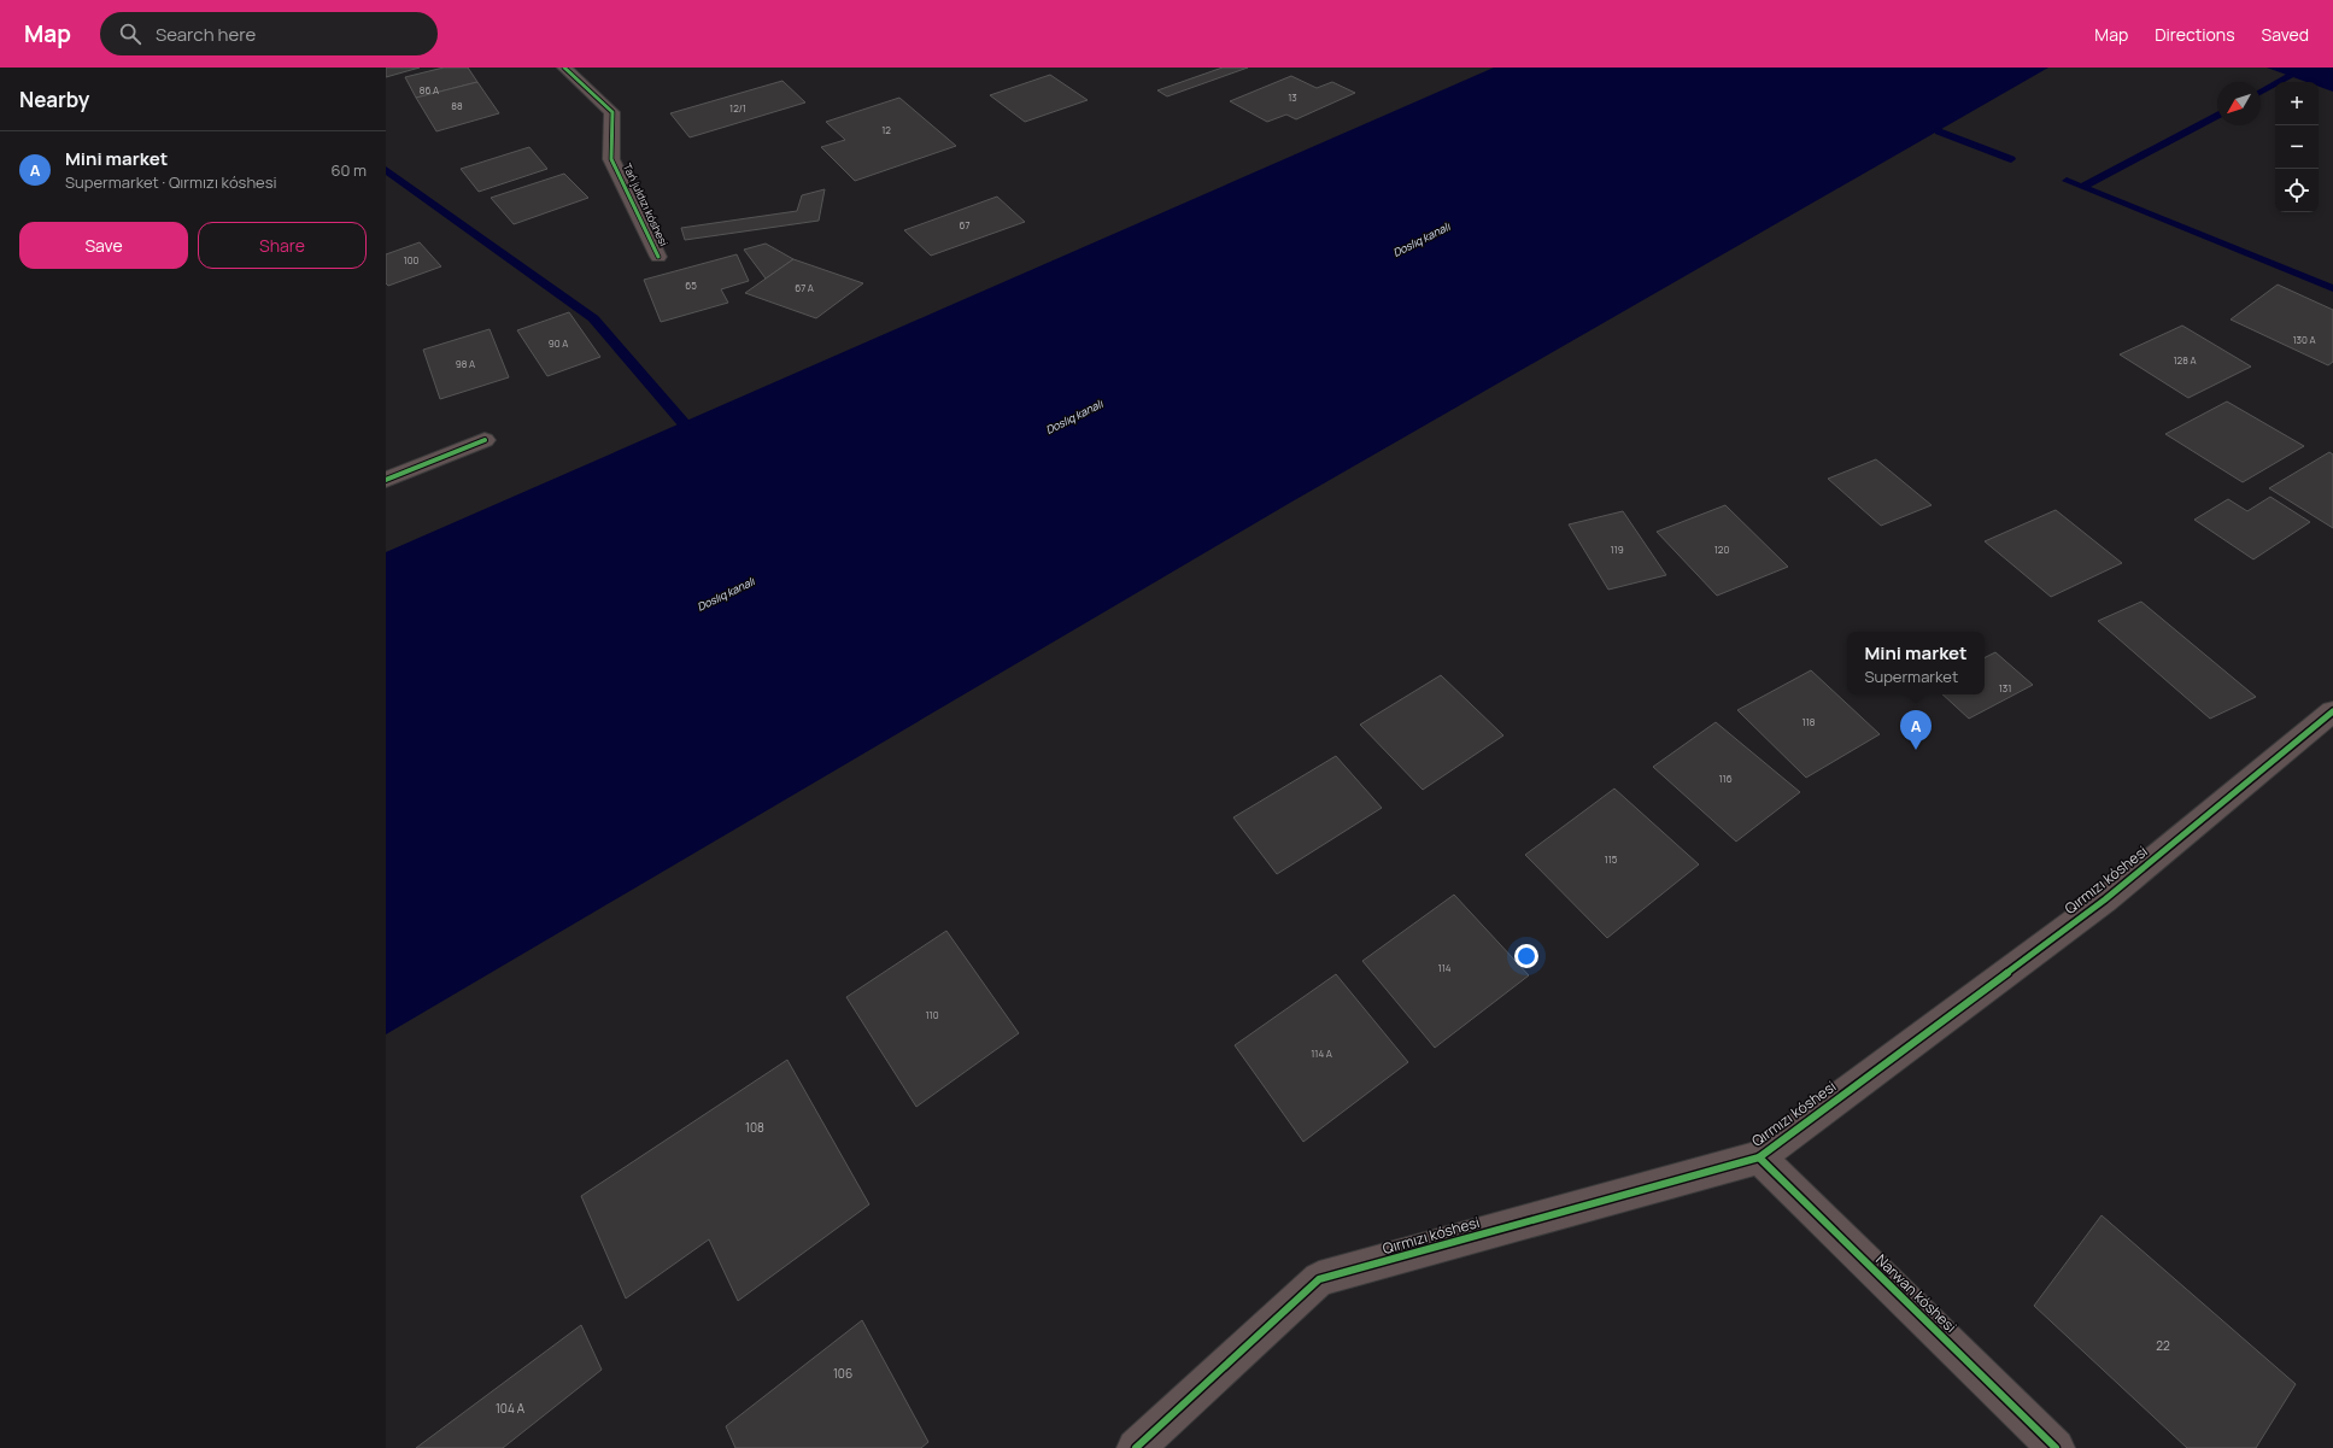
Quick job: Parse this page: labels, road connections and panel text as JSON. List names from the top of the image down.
{
  "streets": {
    "street": ["Tań juldızı kóshesi", "Qırmızı kóshesi", "Narwan kóshesi"]
  },
  "crossings": [
    ["Qırmızı kóshesi", "Narwan kóshesi"]
  ],
  "water": ["Doslıq kanalı"],
  "house_numbers": [
    "86 А",
    "13",
    "88",
    "12/1",
    "12",
    "67",
    "100",
    "65",
    "67 А",
    "130 А",
    "90 А",
    "128 А",
    "98 А",
    "119",
    "120",
    "131",
    "118",
    "116",
    "115",
    "114",
    "110",
    "114 А",
    "108",
    "22",
    "106",
    "104 А"
  ],
  "north": "bottom left",
  "page": {
    "header": "Map",
    "search": "Search here",
    "nav": ["Map", "Directions", "Saved"],
    "heading": "Nearby",
    "map_buttons": ["+", "−"],
    "list": [
      {
        "mark": "A",
        "name": "Mini market",
        "note": "Supermarket · Qırmızı kóshesi",
        "value": "60 m"
      }
    ],
    "buttons": ["Save", "Share"],
    "popup": ["Mini market", "Supermarket"],
    "pins": "A"
  }
}
